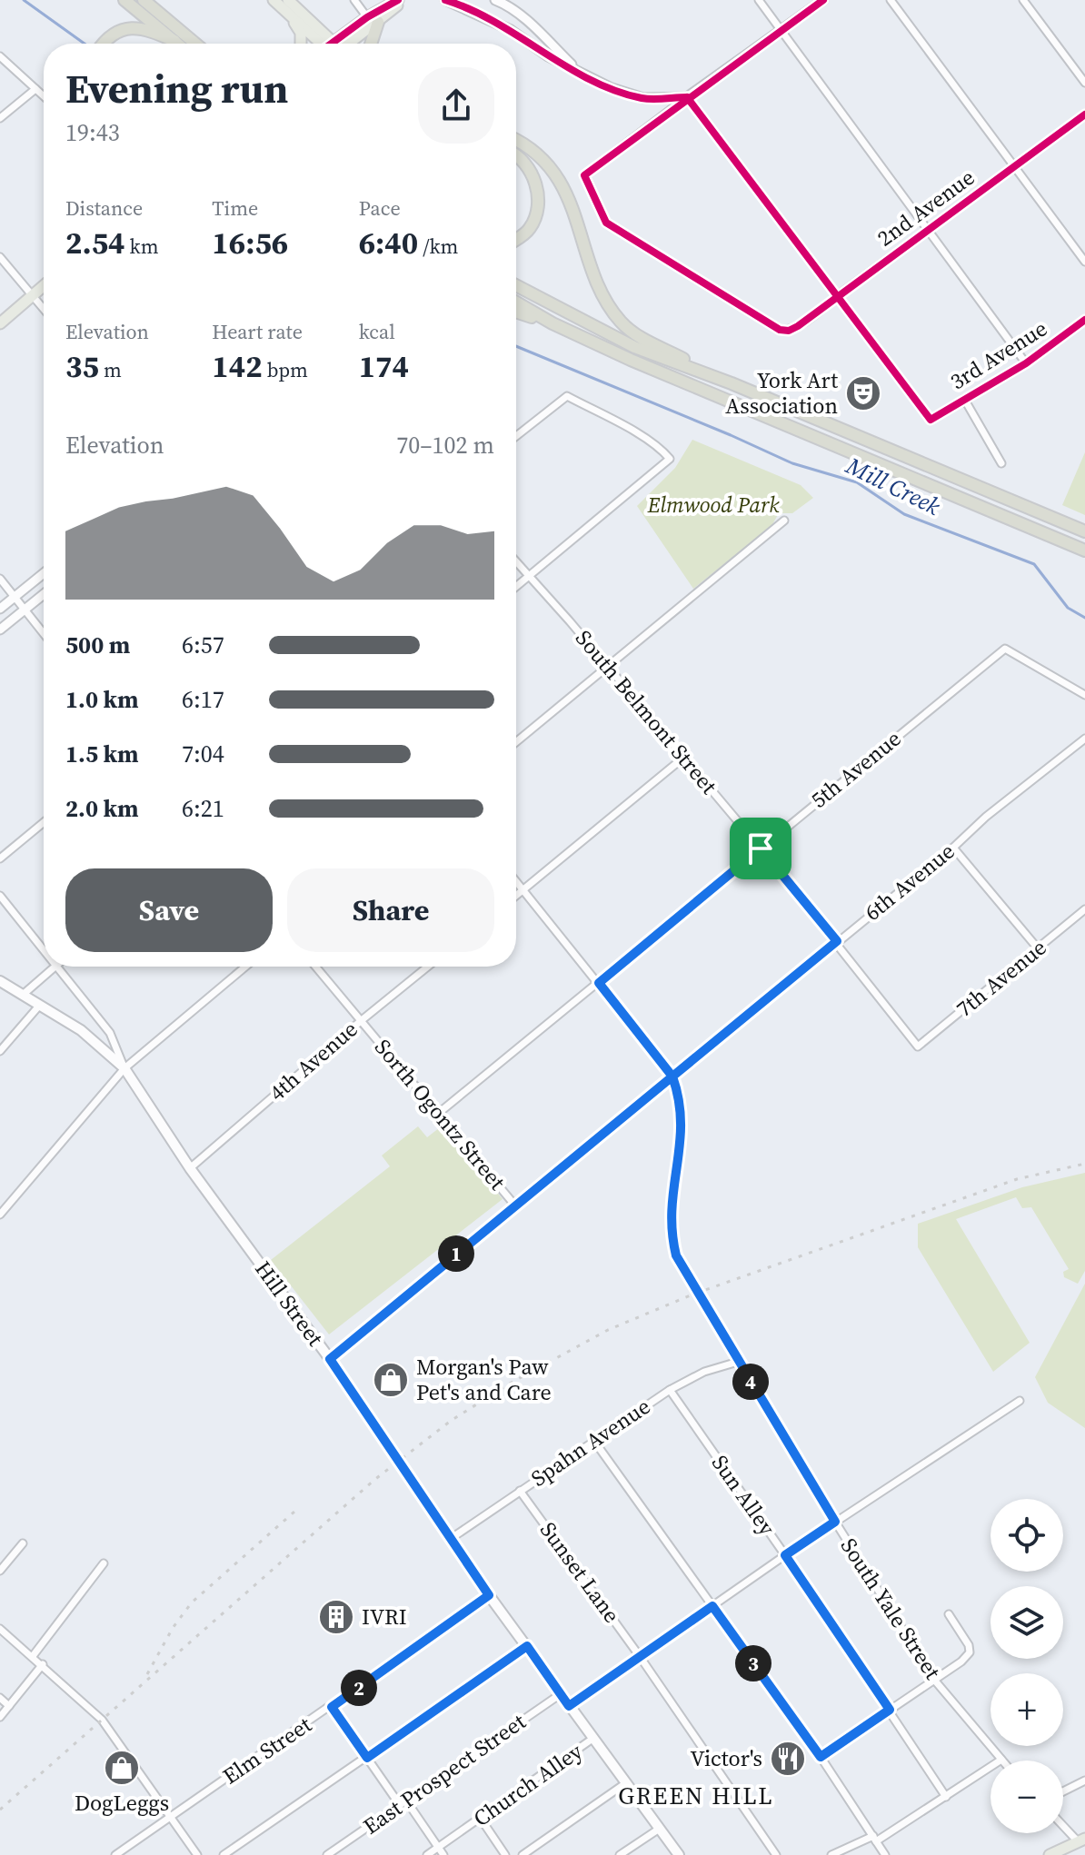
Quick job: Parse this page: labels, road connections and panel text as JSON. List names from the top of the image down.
{
  "streets": {
    "main road": ["Hill Street"],
    "street": [
      "2nd Avenue",
      "3rd Avenue",
      "South Belmont Street",
      "5th Avenue",
      "6th Avenue",
      "7th Avenue",
      "4th Avenue",
      "Sorth Ogontz Street",
      "Spahn Avenue",
      "Sun Alley",
      "Sunset Lane",
      "South Yale Street",
      "Elm Street",
      "East Prospect Street",
      "Church Alley"
    ]
  },
  "crossings": [
    ["2nd Avenue", "3rd Avenue"],
    ["South Belmont Street", "5th Avenue"],
    ["South Belmont Street", "6th Avenue"],
    ["South Belmont Street", "7th Avenue"],
    ["5th Avenue", "Sorth Ogontz Street"],
    ["5th Avenue", "South Yale Street"],
    ["6th Avenue", "Sorth Ogontz Street"],
    ["6th Avenue", "Hill Street"],
    ["6th Avenue", "South Yale Street"],
    ["4th Avenue", "Sorth Ogontz Street"],
    ["4th Avenue", "Hill Street"],
    ["Hill Street", "Spahn Avenue"],
    ["Hill Street", "Elm Street"],
    ["Hill Street", "East Prospect Street"],
    ["Hill Street", "Church Alley"],
    ["Spahn Avenue", "Sun Alley"],
    ["Spahn Avenue", "Sunset Lane"],
    ["Spahn Avenue", "South Yale Street"]
  ],
  "districts": ["GREEN HILL"],
  "water": ["Mill Creek"],
  "parks": ["Elmwood Park"],
  "places": {
    "theatre": ["York Art Association"],
    "shop": ["Morgan's Paw Pet's and Care", "DogLeggs"],
    "building": ["IVRI"],
    "restaurant": ["Victor's"]
  },
  "page": {
    "heading": ["Evening run", "19:43"],
    "stats": [
      ["Distance", "2.54 km"],
      ["Time", "16:56"],
      ["Pace", "6:40 /km"],
      ["Elevation", "35 m"],
      ["Heart rate", "142 bpm"],
      ["kcal", "174"]
    ],
    "chart": ["Elevation", "70–102 m"],
    "list": [
      {
        "name": "500 m",
        "note": "6:57"
      },
      {
        "name": "1.0 km",
        "note": "6:17"
      },
      {
        "name": "1.5 km",
        "note": "7:04"
      },
      {
        "name": "2.0 km",
        "note": "6:21"
      }
    ],
    "buttons": ["Save", "Share"],
    "pins": [
      "1",
      "4",
      "3",
      "2"
    ],
    "map_buttons": ["+", "−"]
  }
}
